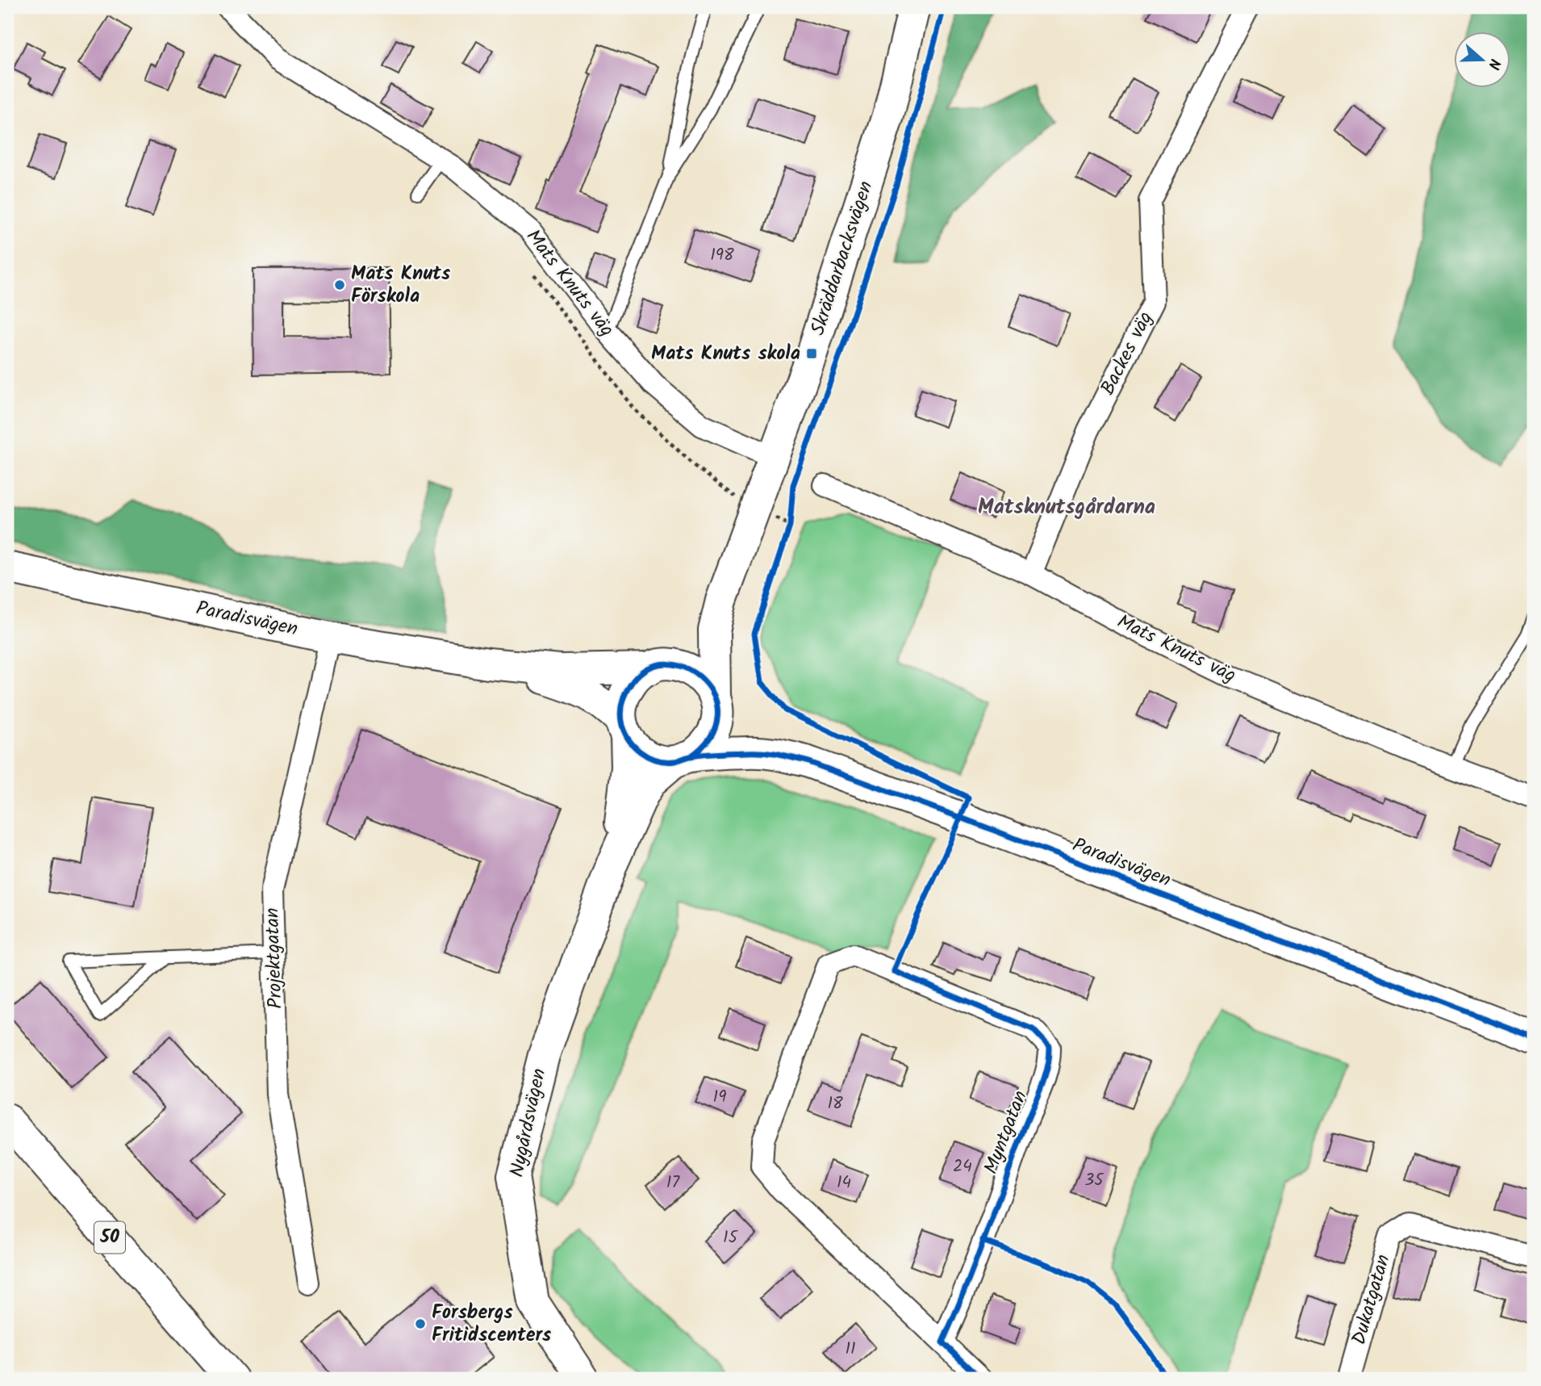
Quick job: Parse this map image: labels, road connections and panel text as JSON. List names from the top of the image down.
{
  "streets": {
    "main road": [
      "Skräddarbacksvägen",
      "Paradisvägen",
      "Nygårdsvägen",
      "50"
    ],
    "street": [
      "Mats Knuts väg",
      "Backes väg",
      "Projektgatan",
      "Myntgatan",
      "Dukatgatan"
    ]
  },
  "crossings": [
    ["Skräddarbacksvägen", "Mats Knuts väg"],
    ["Skräddarbacksvägen", "Paradisvägen"],
    ["Skräddarbacksvägen", "Nygårdsvägen"],
    ["Mats Knuts väg", "Backes väg"],
    ["Paradisvägen", "Projektgatan"],
    ["Paradisvägen", "Nygårdsvägen"]
  ],
  "districts": ["Matsknutsgårdarna"],
  "places": {
    "other": ["Mats Knuts Förskola", "Forsbergs Fritidscenters"],
    "transit": ["Mats Knuts skola"]
  },
  "house_numbers": [
    "198",
    "19",
    "18",
    "24",
    "35",
    "17",
    "14",
    "15",
    "11"
  ],
  "north": "right"
}
